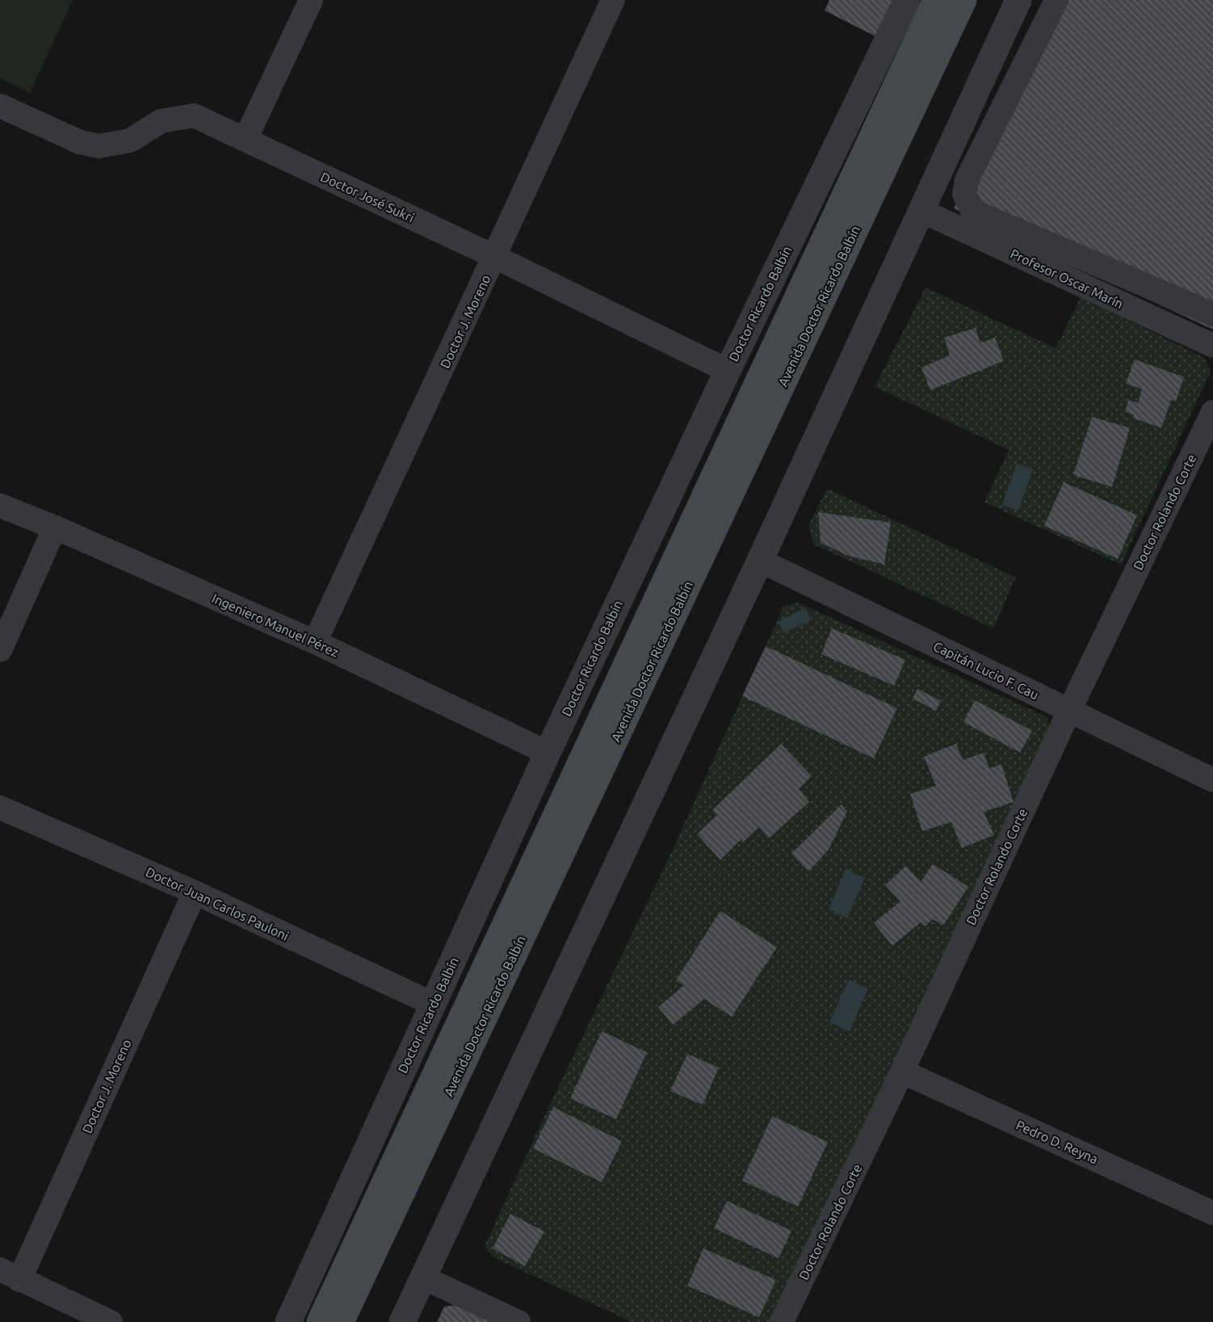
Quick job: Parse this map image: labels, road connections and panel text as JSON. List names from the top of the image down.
{
  "streets": {
    "main road": ["Avenida Doctor Ricardo Balbín"],
    "street": [
      "Doctor José Sukri",
      "Profesor Oscar Marín",
      "Doctor Ricardo Balbín",
      "Doctor J. Moreno",
      "Doctor Rolando Corte",
      "Ingeniero Manuel Pérez",
      "Capitán Lucio F. Cau",
      "Doctor Juan Carlos Pauloni",
      "Pedro D. Reyna"
    ]
  },
  "crossings": [
    ["Doctor José Sukri", "Doctor Ricardo Balbín"],
    ["Doctor José Sukri", "Doctor J. Moreno"],
    ["Doctor Ricardo Balbín", "Ingeniero Manuel Pérez"],
    ["Doctor Ricardo Balbín", "Doctor Juan Carlos Pauloni"],
    ["Doctor J. Moreno", "Ingeniero Manuel Pérez"],
    ["Doctor J. Moreno", "Doctor Juan Carlos Pauloni"],
    ["Doctor Rolando Corte", "Capitán Lucio F. Cau"],
    ["Doctor Rolando Corte", "Pedro D. Reyna"]
  ]
}
